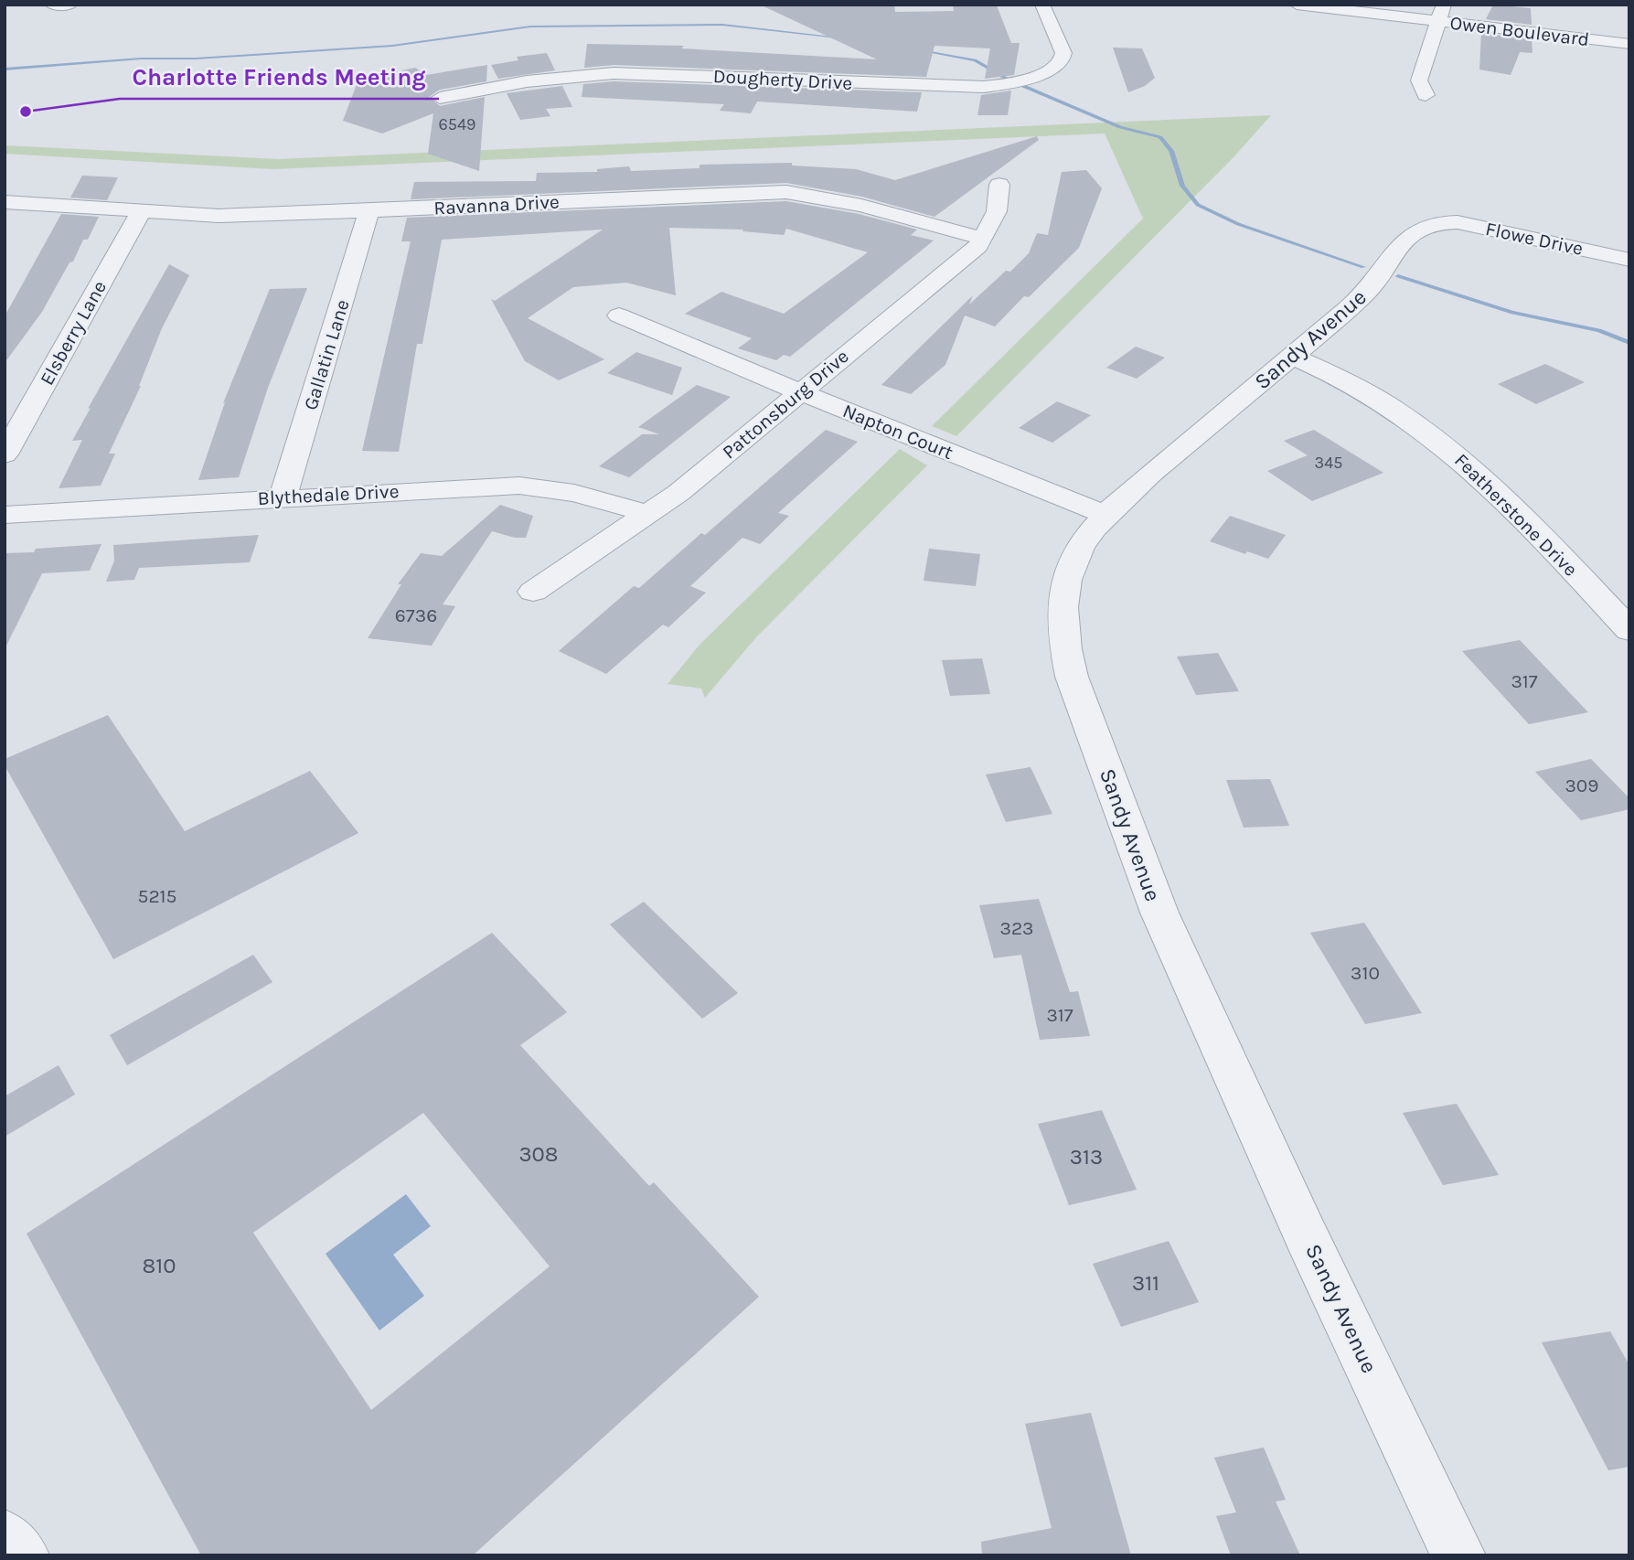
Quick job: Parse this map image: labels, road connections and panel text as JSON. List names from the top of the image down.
{
  "streets": {
    "street": [
      "Owen Boulevard",
      "Dougherty Drive",
      "Ravanna Drive",
      "Flowe Drive",
      "Elsberry Lane",
      "Sandy Avenue",
      "Gallatin Lane",
      "Pattonsburg Drive",
      "Napton Court",
      "Blythedale Drive",
      "Featherstone Drive"
    ]
  },
  "crossings": [
    ["Ravanna Drive", "Elsberry Lane"],
    ["Ravanna Drive", "Gallatin Lane"],
    ["Ravanna Drive", "Pattonsburg Drive"],
    ["Flowe Drive", "Sandy Avenue"],
    ["Sandy Avenue", "Napton Court"],
    ["Sandy Avenue", "Featherstone Drive"],
    ["Gallatin Lane", "Blythedale Drive"],
    ["Pattonsburg Drive", "Napton Court"],
    ["Pattonsburg Drive", "Blythedale Drive"]
  ],
  "places": ["Charlotte Friends Meeting"],
  "house_numbers": [
    "6549",
    "345",
    "6736",
    "317",
    "309",
    "5215",
    "323",
    "310",
    "317",
    "308",
    "313",
    "810",
    "311"
  ]
}
